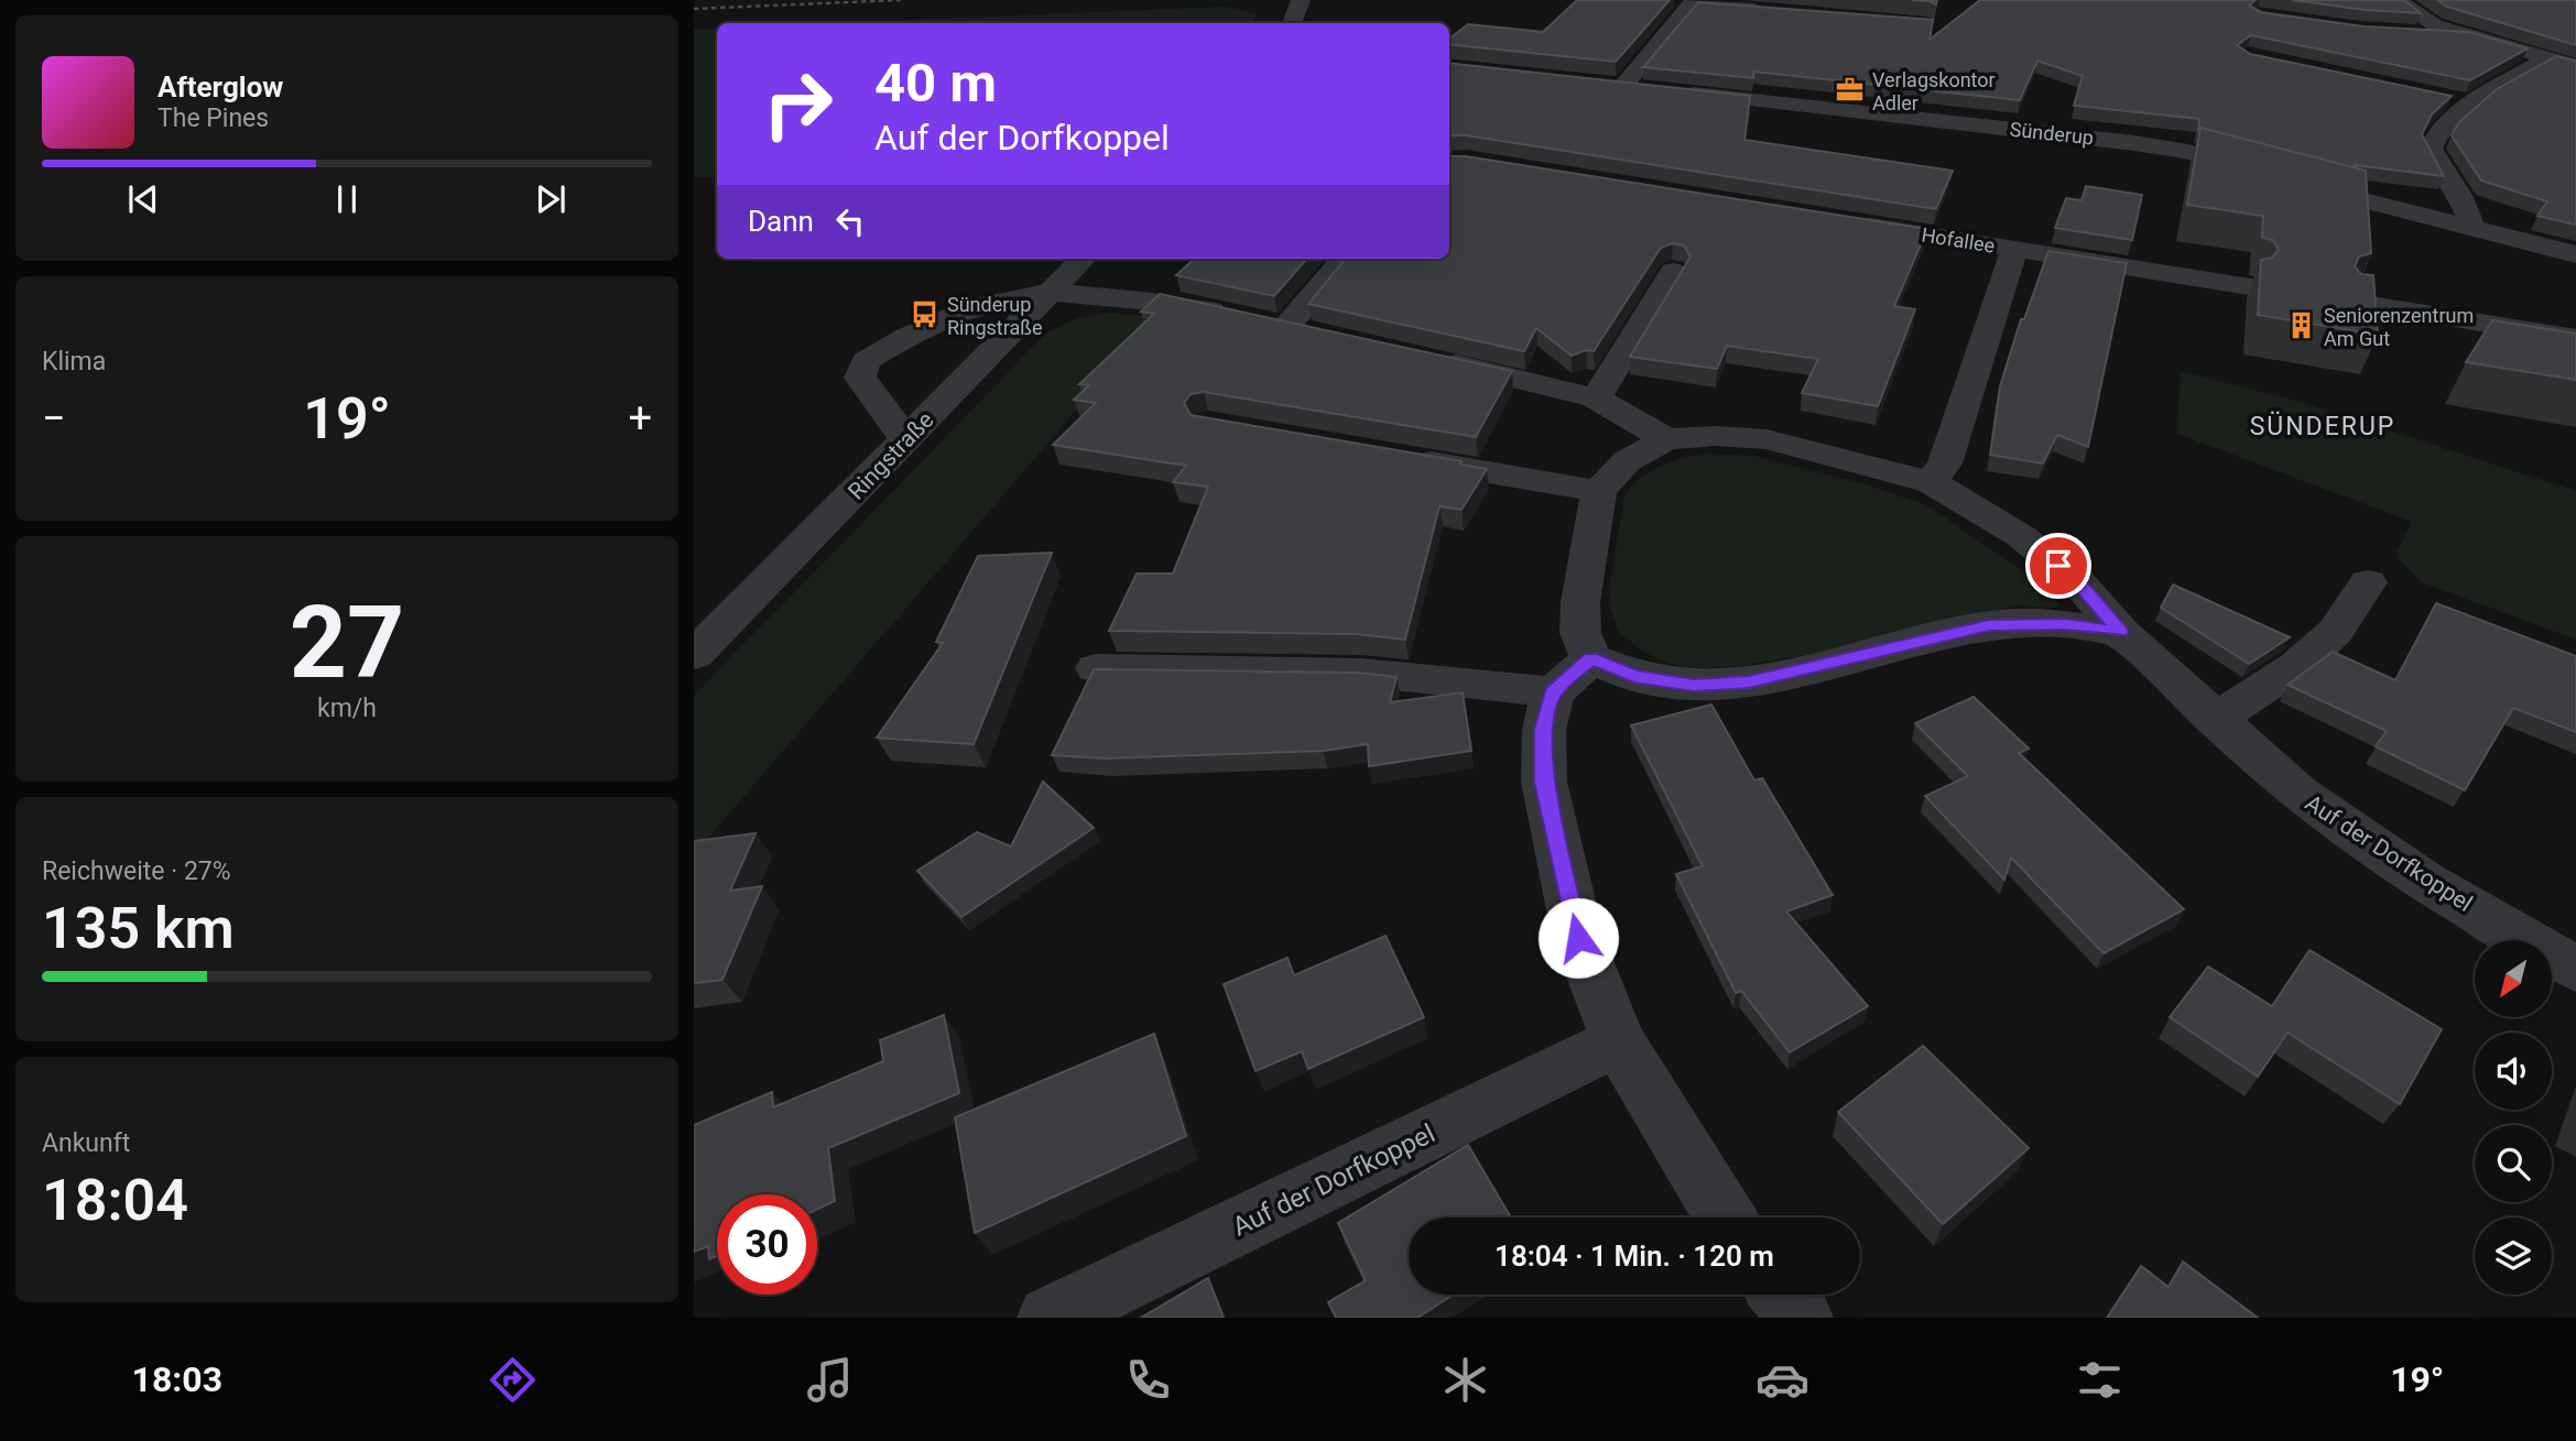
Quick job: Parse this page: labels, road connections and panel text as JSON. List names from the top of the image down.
{
  "streets": {
    "street": [
      "Sünderup",
      "Hofallee",
      "Ringstraße",
      "Auf der Dorfkoppel"
    ]
  },
  "crossings": [
    ["Hofallee", "Auf der Dorfkoppel"]
  ],
  "districts": ["SÜNDERUP"],
  "places": {
    "office": ["Verlagskontor Adler"],
    "bus stop": ["Sünderup Ringstraße"],
    "building": ["Seniorenzentrum Am Gut"]
  },
  "north": "bottom left",
  "page": {
    "turn": ["40 m", "Auf der Dorfkoppel"],
    "song": ["Afterglow", "The Pines"],
    "then": "Dann",
    "tile": [
      "Klima",
      ["27", "km/h"],
      ["Reichweite · 27%", "135 km"],
      ["Ankunft", "18:04"]
    ],
    "heat": ["−", "19°", "+"],
    "limit": "30",
    "trip": "18:04 · 1 Min. · 120 m",
    "tabs": ["18:03", "19°"]
  }
}
